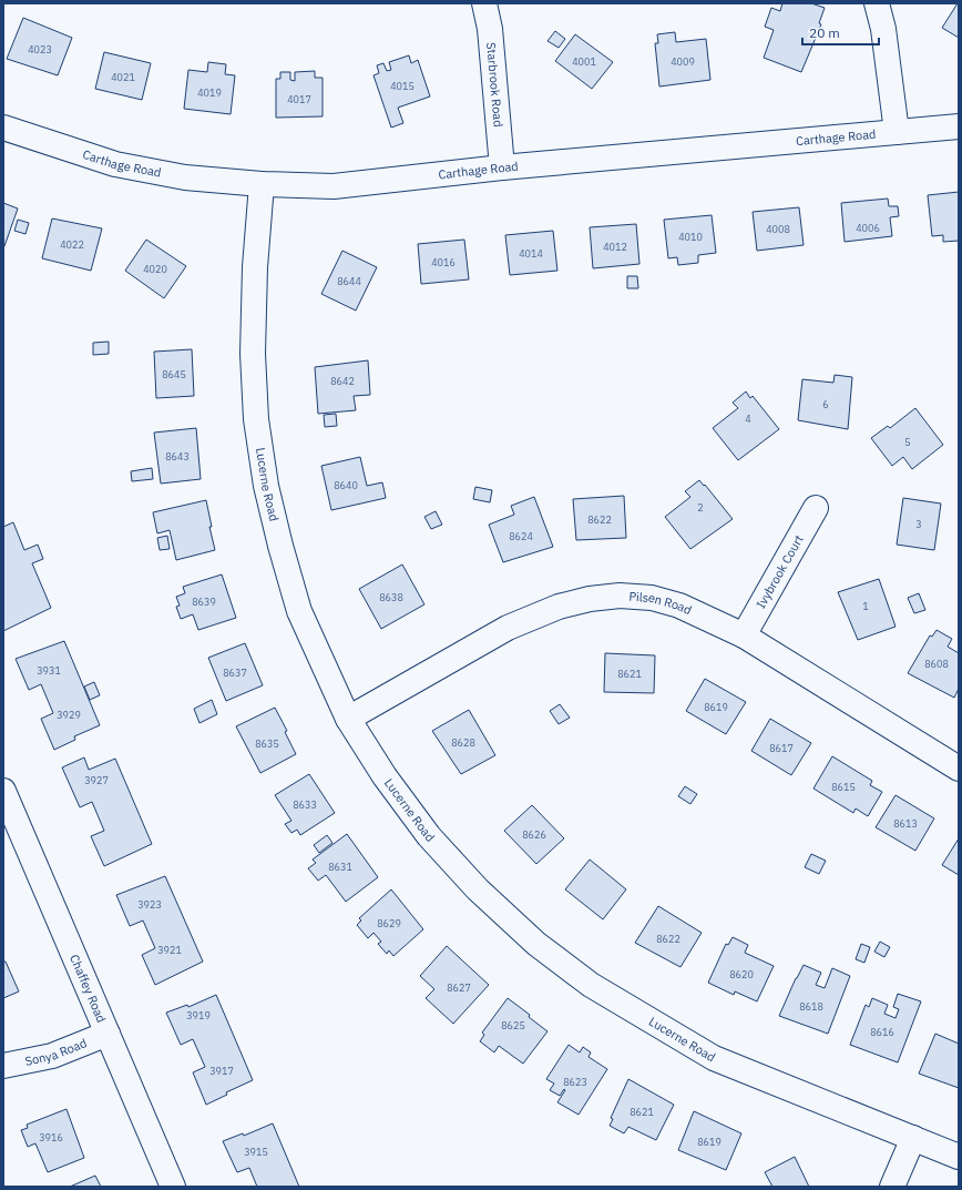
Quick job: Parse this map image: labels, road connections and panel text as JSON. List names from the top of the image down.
{
  "streets": {
    "street": [
      "Starbrook Road",
      "Carthage Road",
      "Lucerne Road",
      "Ivybrook Court",
      "Pilsen Road",
      "Chaffey Road",
      "Sonya Road"
    ]
  },
  "crossings": [
    ["Starbrook Road", "Carthage Road"],
    ["Carthage Road", "Lucerne Road"],
    ["Lucerne Road", "Pilsen Road"],
    ["Ivybrook Court", "Pilsen Road"],
    ["Chaffey Road", "Sonya Road"]
  ],
  "house_numbers": [
    "4023",
    "4001",
    "4009",
    "4021",
    "4015",
    "4019",
    "4017",
    "4006",
    "4008",
    "4010",
    "4022",
    "4012",
    "4014",
    "4016",
    "4020",
    "8644",
    "8645",
    "8642",
    "6",
    "4",
    "5",
    "8643",
    "8640",
    "2",
    "8622",
    "3",
    "8624",
    "8638",
    "8639",
    "1",
    "8608",
    "3931",
    "8637",
    "8621",
    "8619",
    "3929",
    "8628",
    "8635",
    "8617",
    "3927",
    "8615",
    "8633",
    "8613",
    "8626",
    "8631",
    "3923",
    "8629",
    "8622",
    "3921",
    "8620",
    "8627",
    "8618",
    "3919",
    "8625",
    "8616",
    "3917",
    "8623",
    "8621",
    "3916",
    "8619",
    "3915"
  ],
  "scale_bar": "20 m"
}
